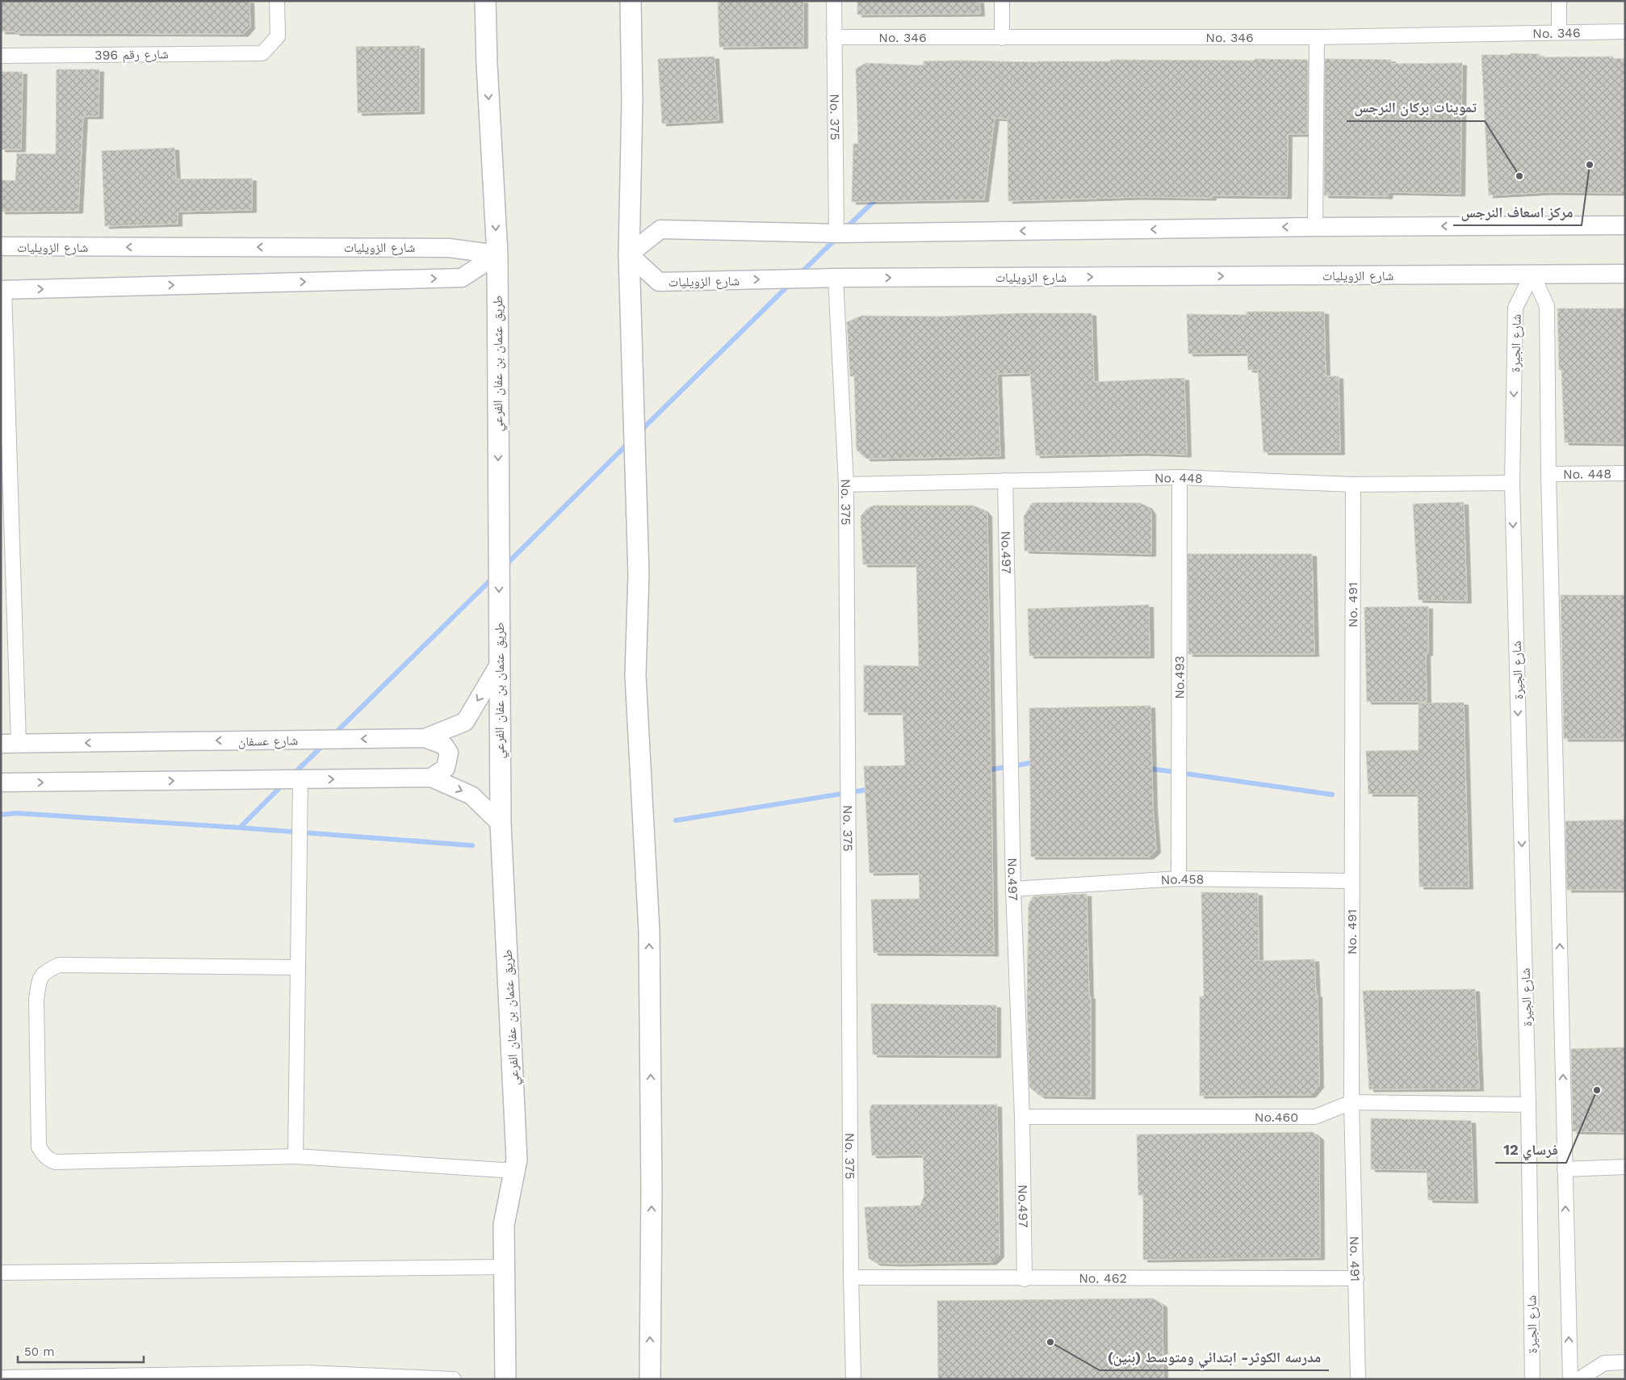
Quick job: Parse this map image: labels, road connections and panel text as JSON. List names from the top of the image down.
{
  "streets": {
    "main road": ["طريق عثمان بن عفان الفرعي"],
    "street": [
      "No. 346",
      "شارع رقم 396",
      "No. 375",
      "شارع الزويليات",
      "شارع الجيرة",
      "No. 448",
      "No.497",
      "No. 491",
      "No.493",
      "شارع عسفان",
      "No.458",
      "No.460",
      "No. 462"
    ]
  },
  "crossings": [
    ["No. 346", "No. 375"],
    ["No. 375", "شارع الزويليات"],
    ["No. 375", "No. 448"],
    ["No. 375", "No. 462"],
    ["شارع الزويليات", "شارع الجيرة"],
    ["شارع الزويليات", "طريق عثمان بن عفان الفرعي"],
    ["شارع الجيرة", "No. 448"],
    ["شارع الجيرة", "No.460"],
    ["طريق عثمان بن عفان الفرعي", "شارع عسفان"],
    ["No. 448", "No.497"],
    ["No. 448", "No. 491"],
    ["No. 448", "No.493"],
    ["No.497", "No.458"],
    ["No.497", "No.460"],
    ["No.497", "No. 462"],
    ["No. 491", "No.458"],
    ["No. 491", "No.460"],
    ["No. 491", "No. 462"],
    ["No.493", "No.458"]
  ],
  "places": [
    "مركز اسعاف النرجس",
    "تموينات بركان النرجس",
    "فرساي 12",
    "مدرسه الكوثر- ابتدائي ومتوسط (بنين)"
  ],
  "scale_bar": "50 m"
}
